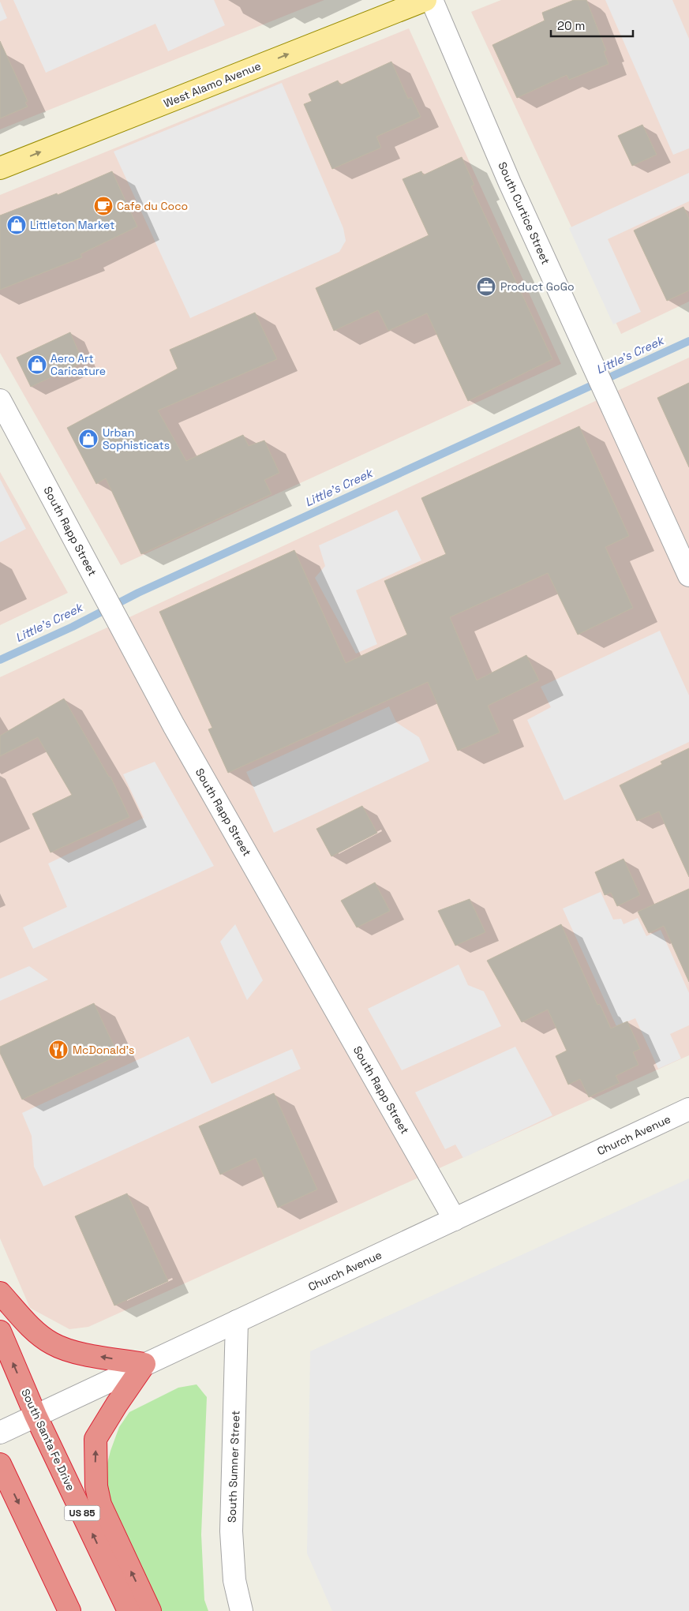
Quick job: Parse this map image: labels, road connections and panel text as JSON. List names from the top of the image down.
{
  "streets": {
    "highway": ["South Santa Fe Drive", "US 85"],
    "main road": ["West Alamo Avenue"],
    "street": [
      "South Curtice Street",
      "South Rapp Street",
      "Church Avenue",
      "South Sumner Street"
    ]
  },
  "crossings": [
    ["South Rapp Street", "Church Avenue"],
    ["Church Avenue", "South Santa Fe Drive"],
    ["Church Avenue", "South Sumner Street"]
  ],
  "one_way": ["West Alamo Avenue"],
  "water": ["Little's Creek"],
  "places": {
    "cafe": ["Cafe du Coco"],
    "shop": ["Littleton Market", "Aero Art Caricature", "Urban Sophisticats"],
    "office": ["Product GoGo"],
    "restaurant": ["McDonald's"]
  },
  "scale_bar": "20 m"
}
